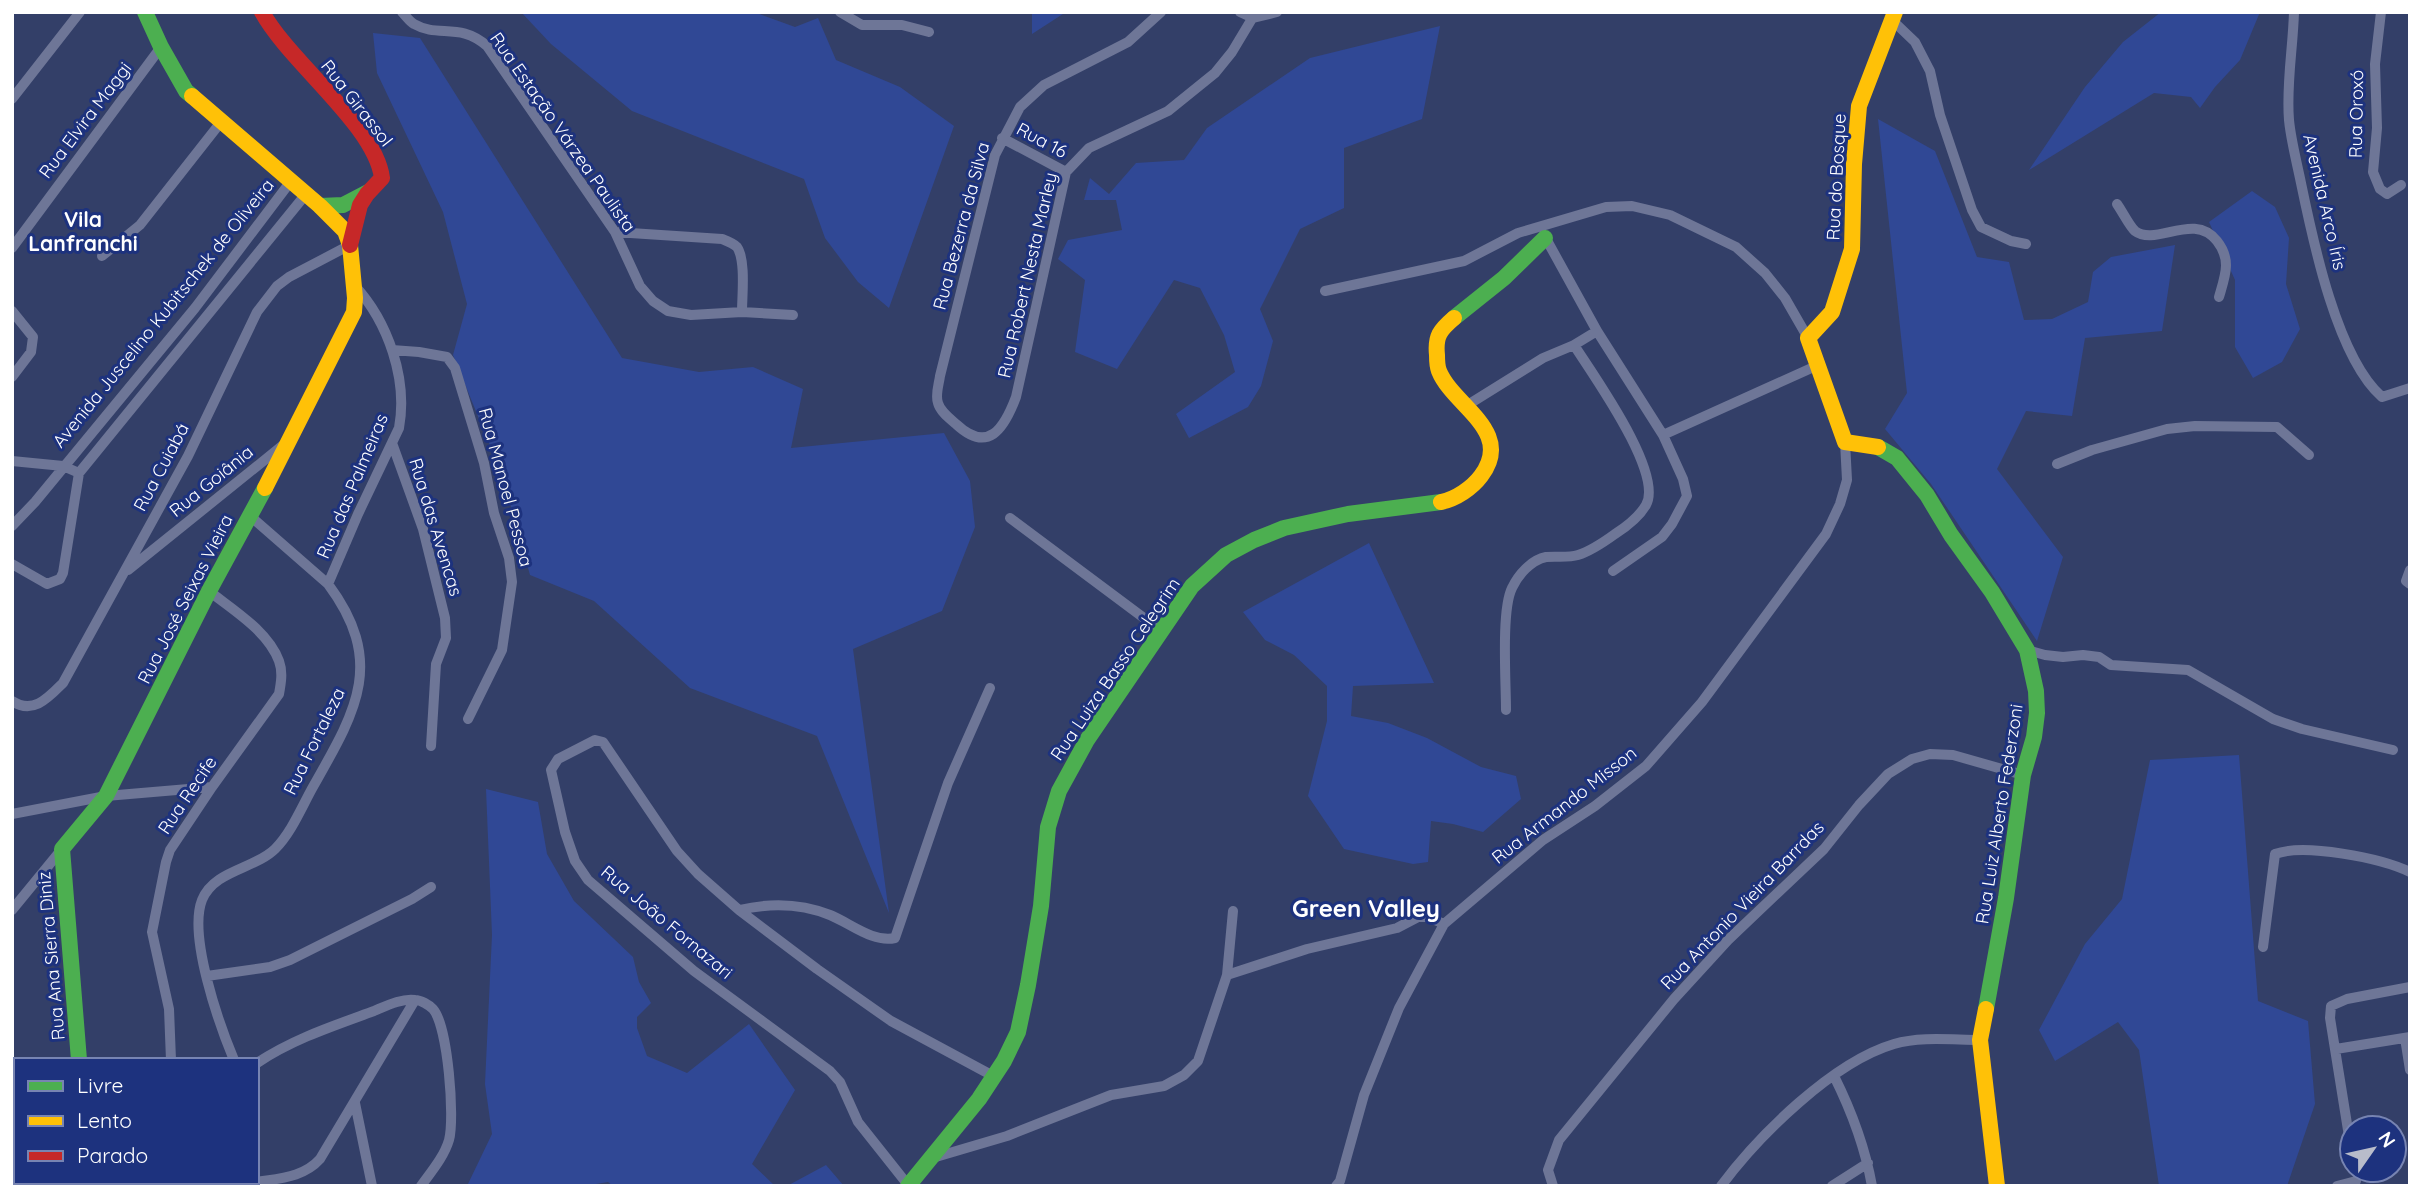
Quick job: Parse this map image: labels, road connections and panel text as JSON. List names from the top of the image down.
{
  "streets": {
    "street": [
      "Rua Girassol",
      "Rua Oroxó",
      "Rua Elvira Maggi",
      "Rua Estação Várzea Paulista",
      "Rua 16",
      "Rua do Bosque",
      "Avenida Arco Íris",
      "Rua Bezerra da Silva",
      "Rua Robert Nesta Marley",
      "Avenida Juscelino Kubitschek de Oliveira",
      "Rua Cuiabá",
      "Rua Goiânia",
      "Rua das Palmeiras",
      "Rua Manoel Pessoa",
      "Rua das Avencas",
      "Rua José Seixas Vieira",
      "Rua Luiza Basso Celegrim",
      "Rua Fortaleza",
      "Rua Recife",
      "Rua Armando Misson",
      "Rua Luiz Alberto Federzoni",
      "Rua Antonio Vieira Barrdas",
      "Rua João Fornazari",
      "Rua Ana Sierra Diniz"
    ]
  },
  "crossings": [
    ["Rua Girassol", "Rua Cuiabá"],
    ["Rua Girassol", "Rua José Seixas Vieira"],
    ["Rua 16", "Rua Bezerra da Silva"],
    ["Rua 16", "Rua Robert Nesta Marley"],
    ["Rua Bezerra da Silva", "Rua Robert Nesta Marley"],
    ["Rua Cuiabá", "Rua Goiânia"],
    ["Rua Cuiabá", "Rua José Seixas Vieira"],
    ["Rua Goiânia", "Rua José Seixas Vieira"],
    ["Rua das Palmeiras", "Rua Manoel Pessoa"],
    ["Rua das Palmeiras", "Rua das Avencas"],
    ["Rua das Palmeiras", "Rua José Seixas Vieira"],
    ["Rua das Palmeiras", "Rua Fortaleza"],
    ["Rua José Seixas Vieira", "Rua Fortaleza"],
    ["Rua José Seixas Vieira", "Rua Recife"],
    ["Rua José Seixas Vieira", "Rua Ana Sierra Diniz"],
    ["Rua Luiza Basso Celegrim", "Rua João Fornazari"],
    ["Rua Armando Misson", "Rua Luiz Alberto Federzoni"],
    ["Rua Luiz Alberto Federzoni", "Rua Antonio Vieira Barrdas"]
  ],
  "districts": ["Vila Lanfranchi", "Green Valley"],
  "legend": ["Livre", "Lento", "Parado"],
  "north": "top right"
}
